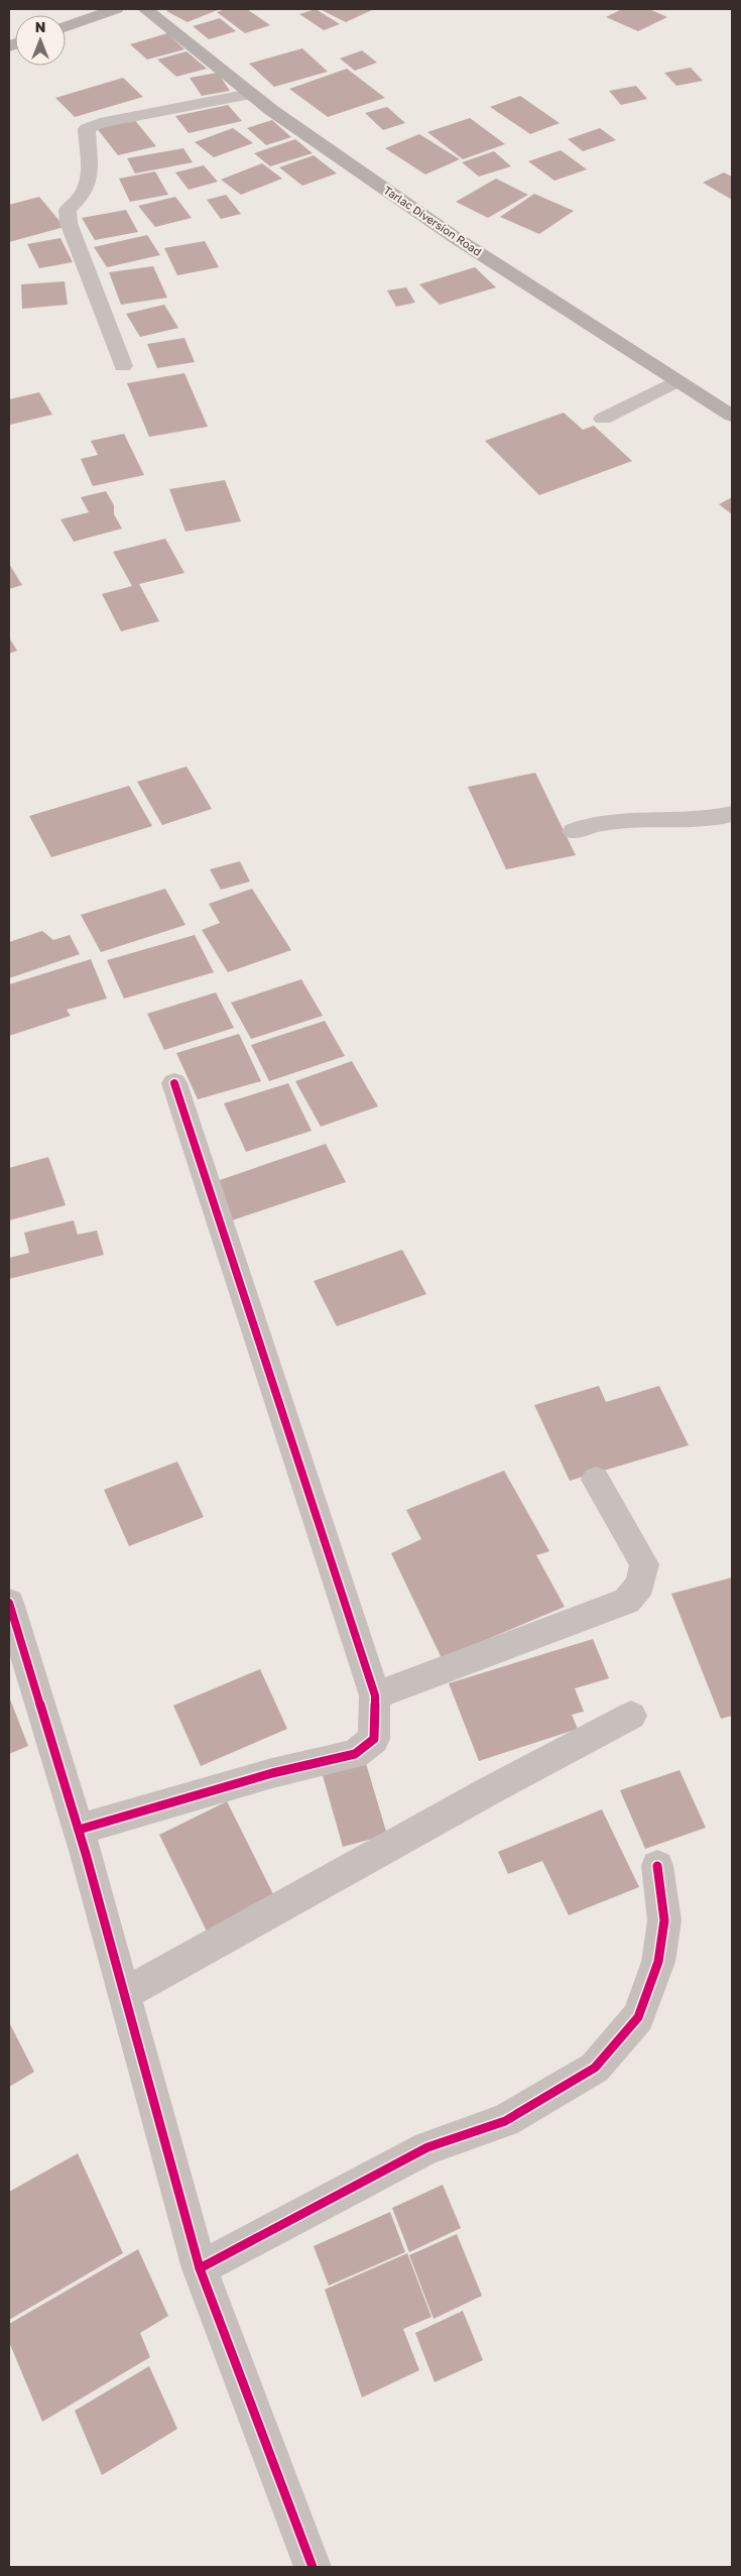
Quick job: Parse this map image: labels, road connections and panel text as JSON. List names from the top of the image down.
{
  "streets": {
    "main road": ["Tarlac Diversion Road"]
  },
  "north": "top"
}
